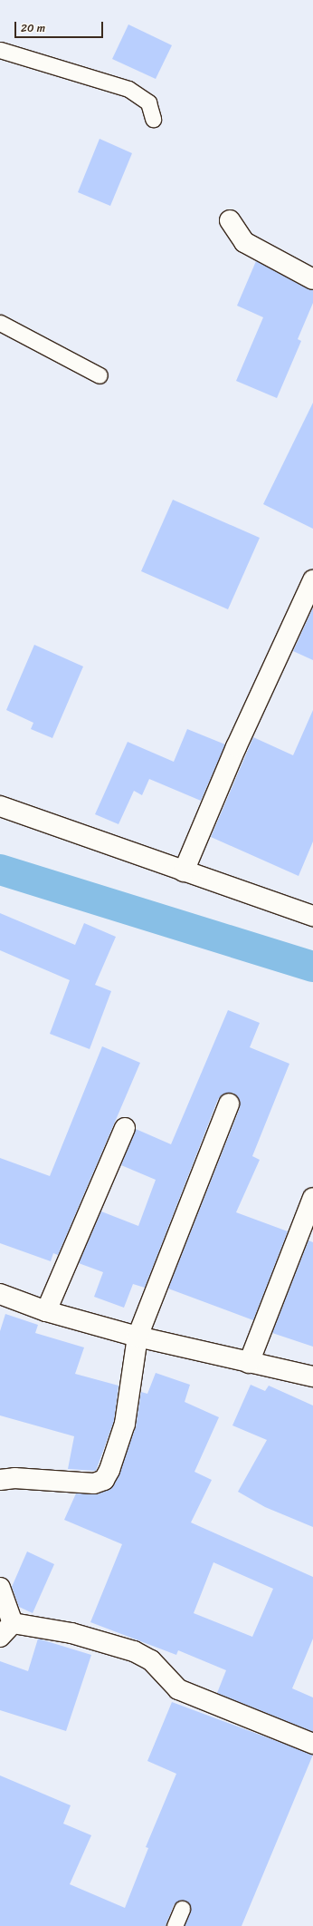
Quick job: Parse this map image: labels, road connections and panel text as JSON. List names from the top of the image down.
{
  "scale_bar": "20 m"
}
